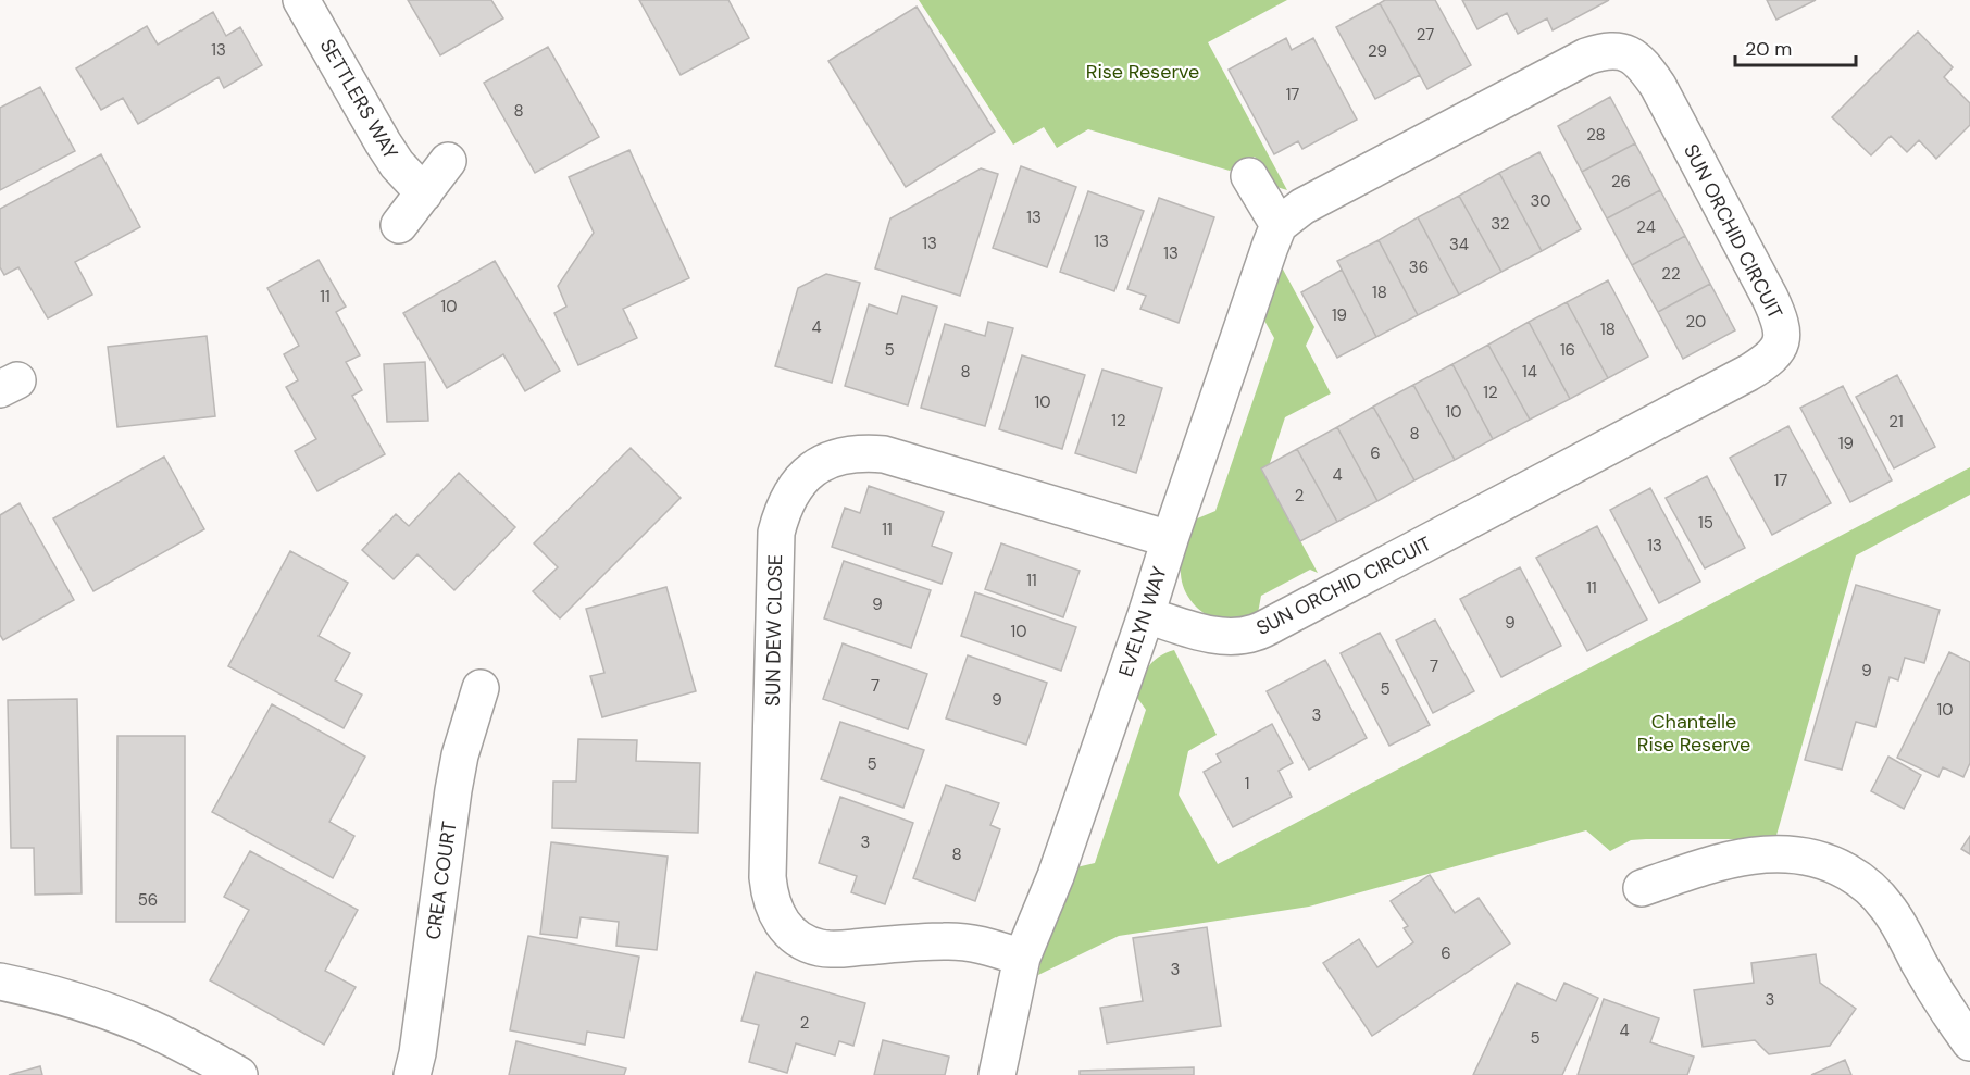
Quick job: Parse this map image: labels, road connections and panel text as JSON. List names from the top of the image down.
{
  "streets": {
    "street": [
      "SETTLERS WAY",
      "SUN ORCHID CIRCUIT",
      "EVELYN WAY",
      "SUN DEW CLOSE",
      "CREA COURT"
    ]
  },
  "crossings": [
    ["SUN ORCHID CIRCUIT", "EVELYN WAY"],
    ["EVELYN WAY", "SUN DEW CLOSE"]
  ],
  "parks": ["Rise Reserve", "Chantelle Rise Reserve"],
  "house_numbers": [
    "27",
    "13",
    "29",
    "17",
    "8",
    "28",
    "26",
    "30",
    "13",
    "32",
    "24",
    "13",
    "13",
    "34",
    "13",
    "36",
    "22",
    "18",
    "11",
    "10",
    "19",
    "20",
    "4",
    "18",
    "5",
    "16",
    "8",
    "14",
    "12",
    "10",
    "10",
    "12",
    "21",
    "8",
    "19",
    "6",
    "4",
    "17",
    "2",
    "15",
    "11",
    "13",
    "11",
    "11",
    "9",
    "9",
    "10",
    "7",
    "9",
    "7",
    "5",
    "9",
    "10",
    "3",
    "5",
    "1",
    "3",
    "8",
    "56",
    "6",
    "3",
    "3",
    "2",
    "4",
    "5"
  ],
  "scale_bar": "20 m"
}
